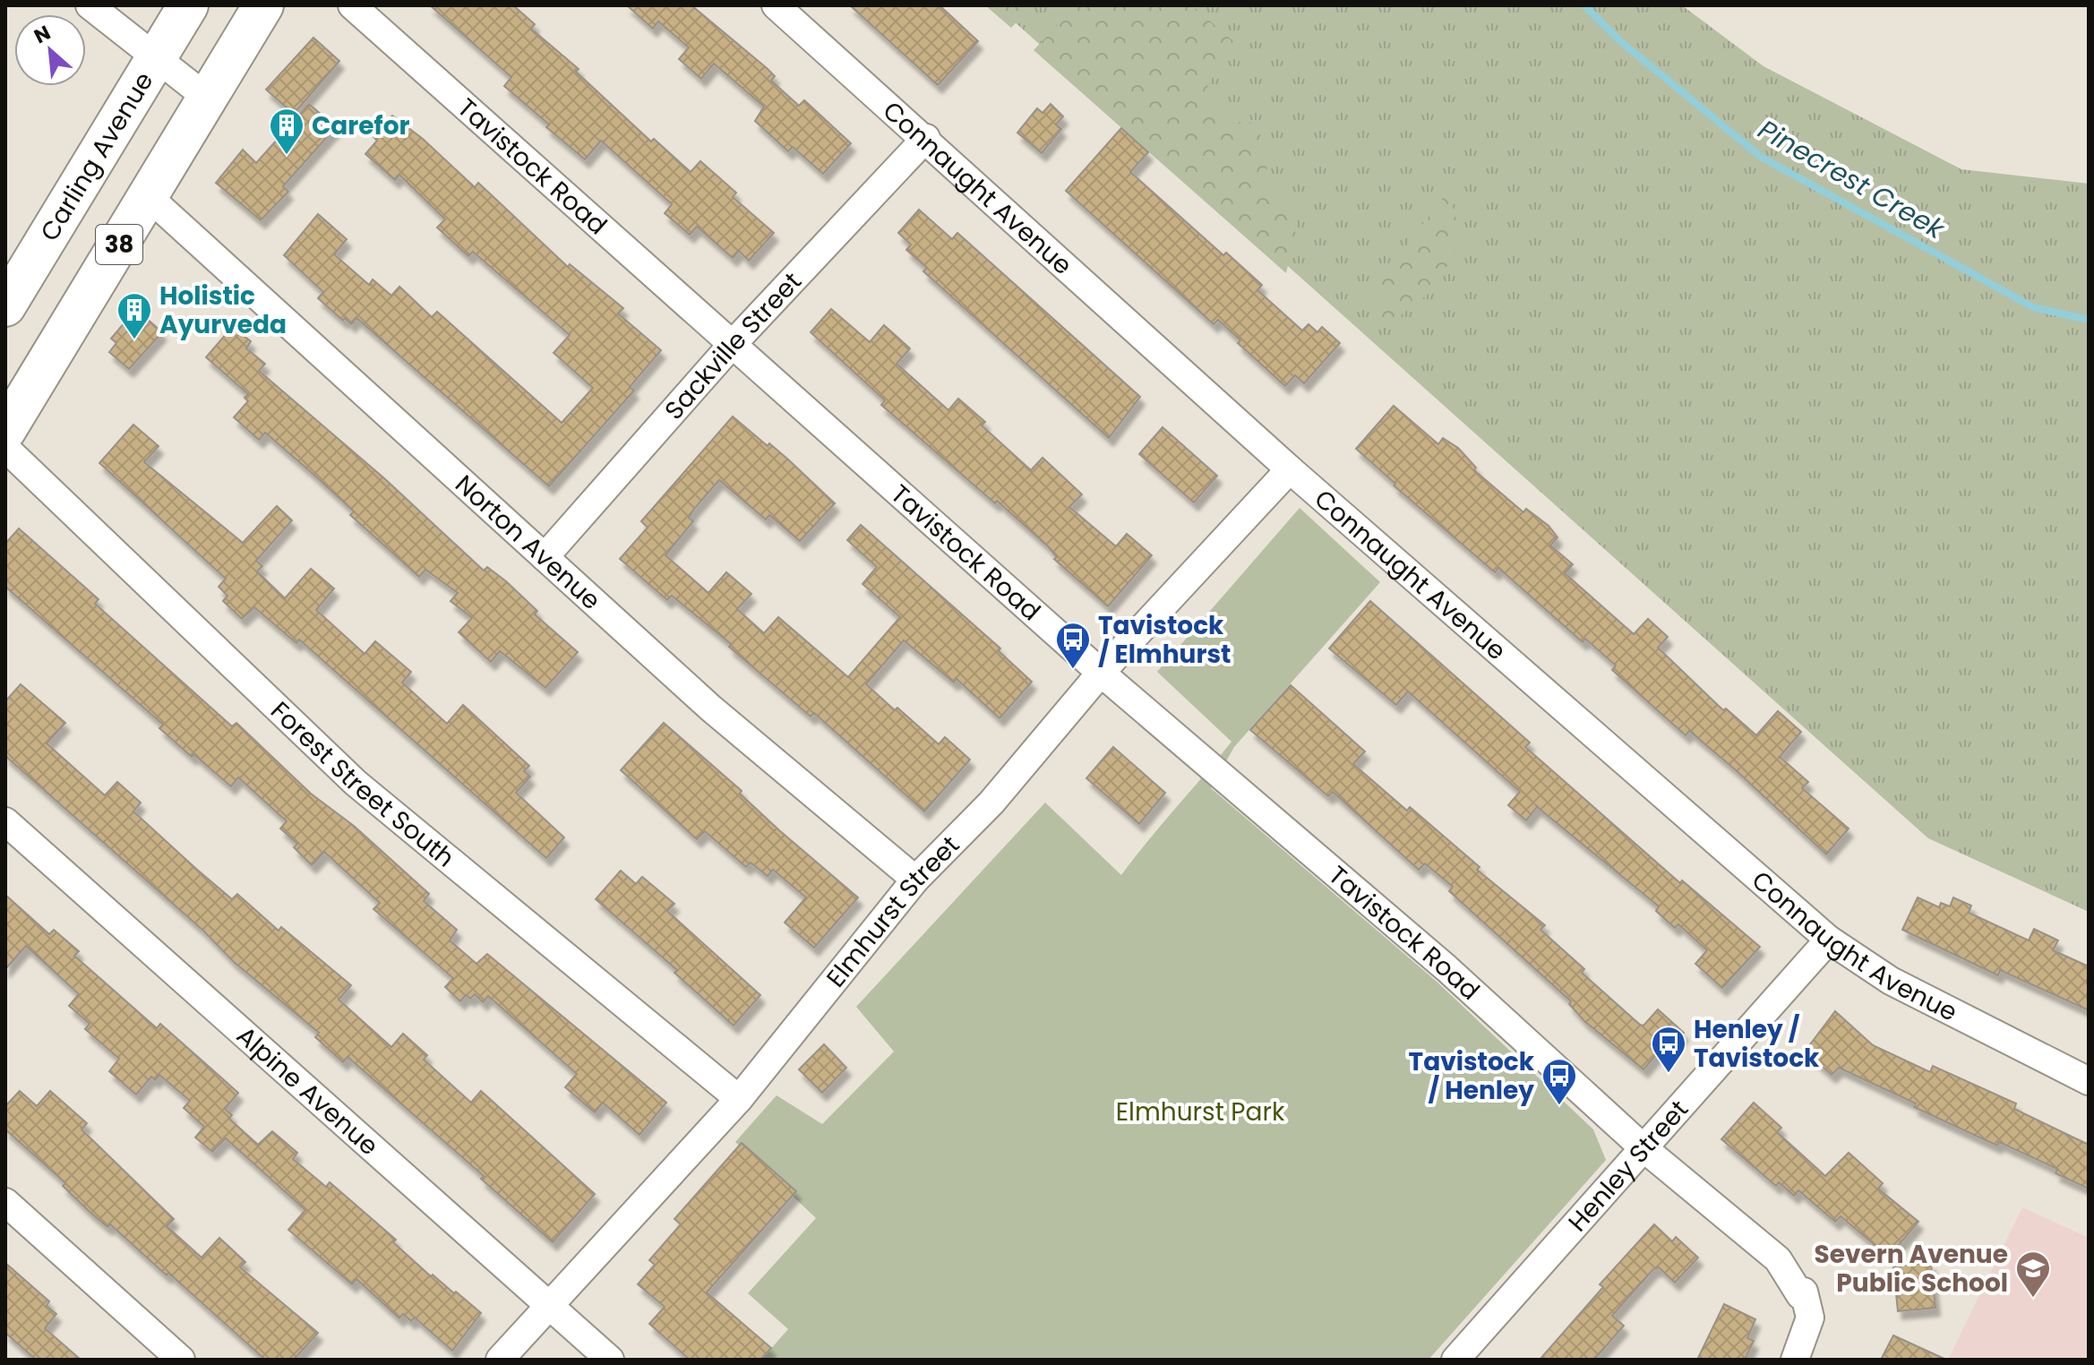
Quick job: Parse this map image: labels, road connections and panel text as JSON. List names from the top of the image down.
{
  "streets": {
    "main road": ["Carling Avenue", "38"],
    "street": [
      "Tavistock Road",
      "Connaught Avenue",
      "Sackville Street",
      "Norton Avenue",
      "Forest Street South",
      "Elmhurst Street",
      "Alpine Avenue",
      "Henley Street"
    ]
  },
  "crossings": [
    ["Tavistock Road", "Sackville Street"],
    ["Tavistock Road", "Elmhurst Street"],
    ["Tavistock Road", "Henley Street"],
    ["Connaught Avenue", "Sackville Street"],
    ["Connaught Avenue", "Elmhurst Street"],
    ["Connaught Avenue", "Henley Street"],
    ["38", "Norton Avenue"],
    ["Sackville Street", "Norton Avenue"],
    ["Norton Avenue", "Elmhurst Street"],
    ["Forest Street South", "Elmhurst Street"],
    ["Elmhurst Street", "Alpine Avenue"]
  ],
  "water": ["Pinecrest Creek"],
  "parks": ["Elmhurst Park"],
  "places": {
    "building": ["Carefor", "Holistic Ayurveda"],
    "bus stop": ["Tavistock / Elmhurst", "Henley / Tavistock", "Tavistock / Henley"],
    "school or university": ["Severn Avenue Public School"]
  },
  "north": "top left"
}
